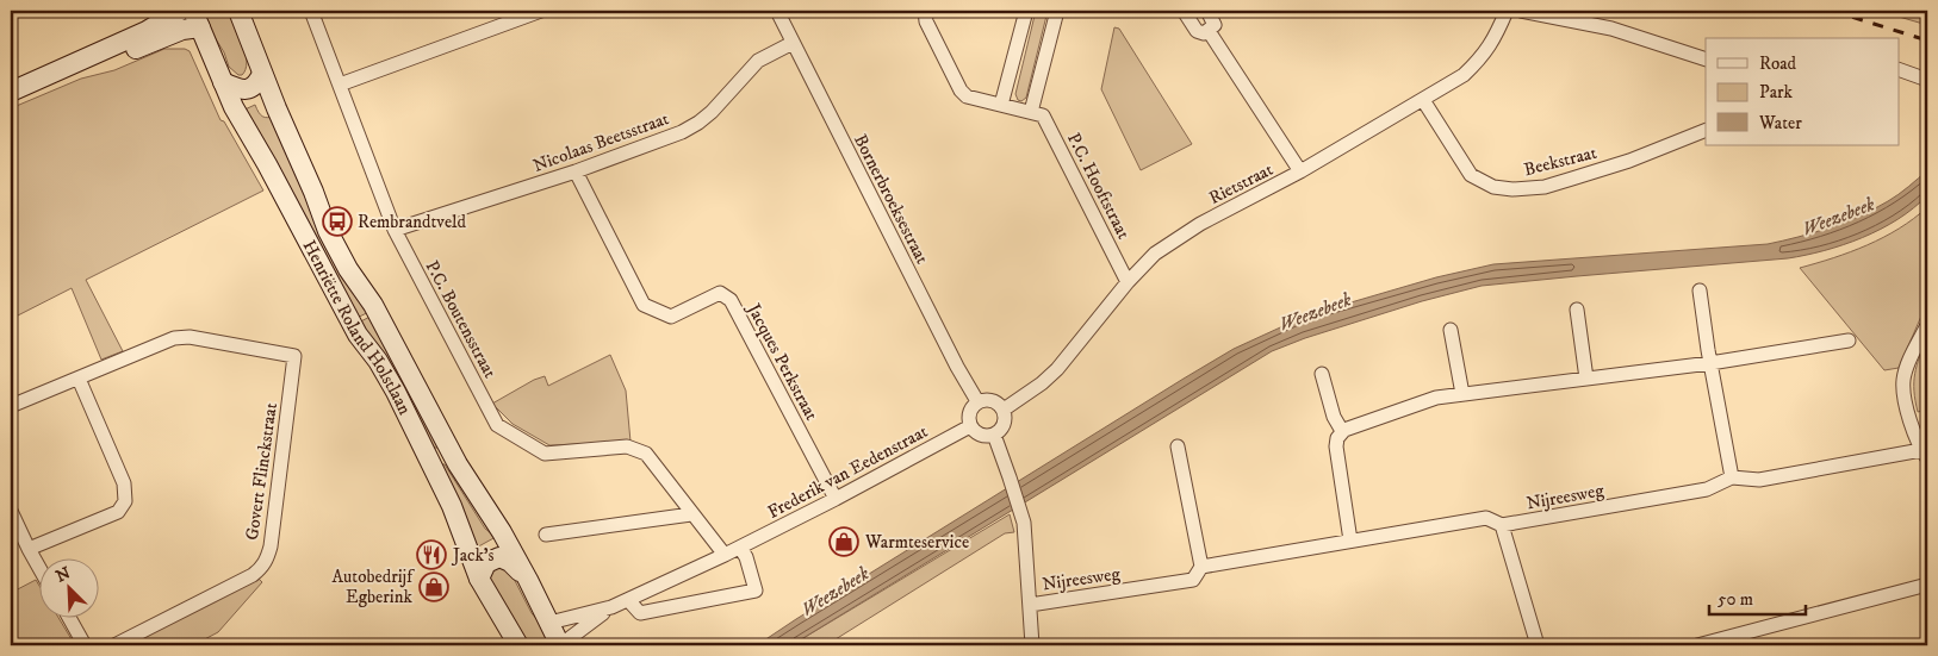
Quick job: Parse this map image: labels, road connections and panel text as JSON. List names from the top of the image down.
{
  "streets": {
    "main road": ["Henriëtte Roland Holstlaan"],
    "street": [
      "Nicolaas Beetsstraat",
      "Beekstraat",
      "Rietstraat",
      "P.C. Hooftstraat",
      "Bornerbroeksestraat",
      "P.C. Boutensstraat",
      "Jacques Perkstraat",
      "Govert Flinckstraat",
      "Frederik van Eedenstraat",
      "Nijreesweg"
    ]
  },
  "crossings": [
    ["Nicolaas Beetsstraat", "Bornerbroeksestraat"],
    ["Nicolaas Beetsstraat", "P.C. Boutensstraat"],
    ["Nicolaas Beetsstraat", "Jacques Perkstraat"],
    ["Beekstraat", "Rietstraat"],
    ["Rietstraat", "P.C. Hooftstraat"],
    ["Rietstraat", "Bornerbroeksestraat"],
    ["Rietstraat", "Frederik van Eedenstraat"],
    ["Bornerbroeksestraat", "Frederik van Eedenstraat"],
    ["P.C. Boutensstraat", "Frederik van Eedenstraat"],
    ["Henriëtte Roland Holstlaan", "Frederik van Eedenstraat"],
    ["Jacques Perkstraat", "Frederik van Eedenstraat"]
  ],
  "water": ["Weezebeek"],
  "places": {
    "bus stop": ["Rembrandtveld"],
    "shop": ["Warmteservice", "Autobedrijf Egberink"],
    "restaurant": ["Jack's"]
  },
  "legend": ["Road", "Park", "Water"],
  "scale_bar": "50 m",
  "north": "top left"
}
